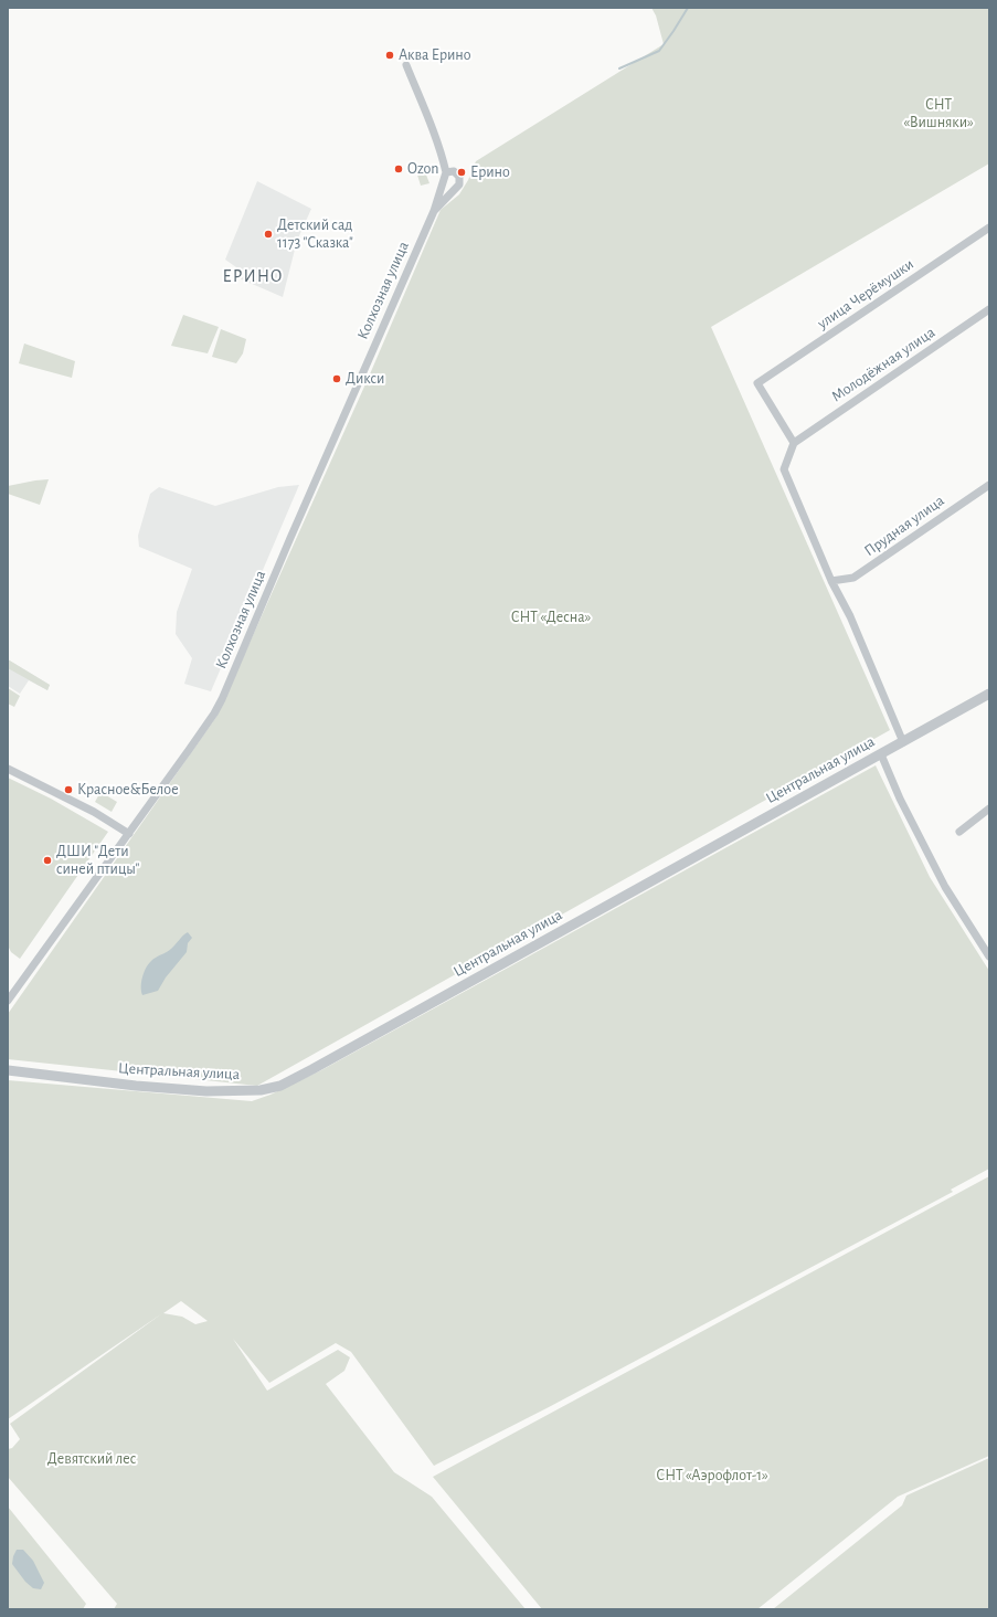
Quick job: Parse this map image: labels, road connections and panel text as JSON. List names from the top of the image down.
{
  "streets": {
    "street": [
      "Колхозная улица",
      "улица Черёмушки",
      "Молодёжная улица",
      "Прудная улица",
      "Центральная улица"
    ]
  },
  "crossings": [
    ["улица Черёмушки", "Молодёжная улица"]
  ],
  "districts": ["ЕРИНО"],
  "parks": [
    "СНТ «Вишняки»",
    "СНТ «Десна»",
    "Девятский лес",
    "СНТ «Аэрофлот-1»"
  ],
  "places": [
    "Аква Ерино",
    "Ozon",
    "Ерино",
    "Детский сад 1173 \"Сказка\"",
    "Дикси",
    "Красное&Белое",
    "ДШИ \"Дети синей птицы\""
  ]
}
